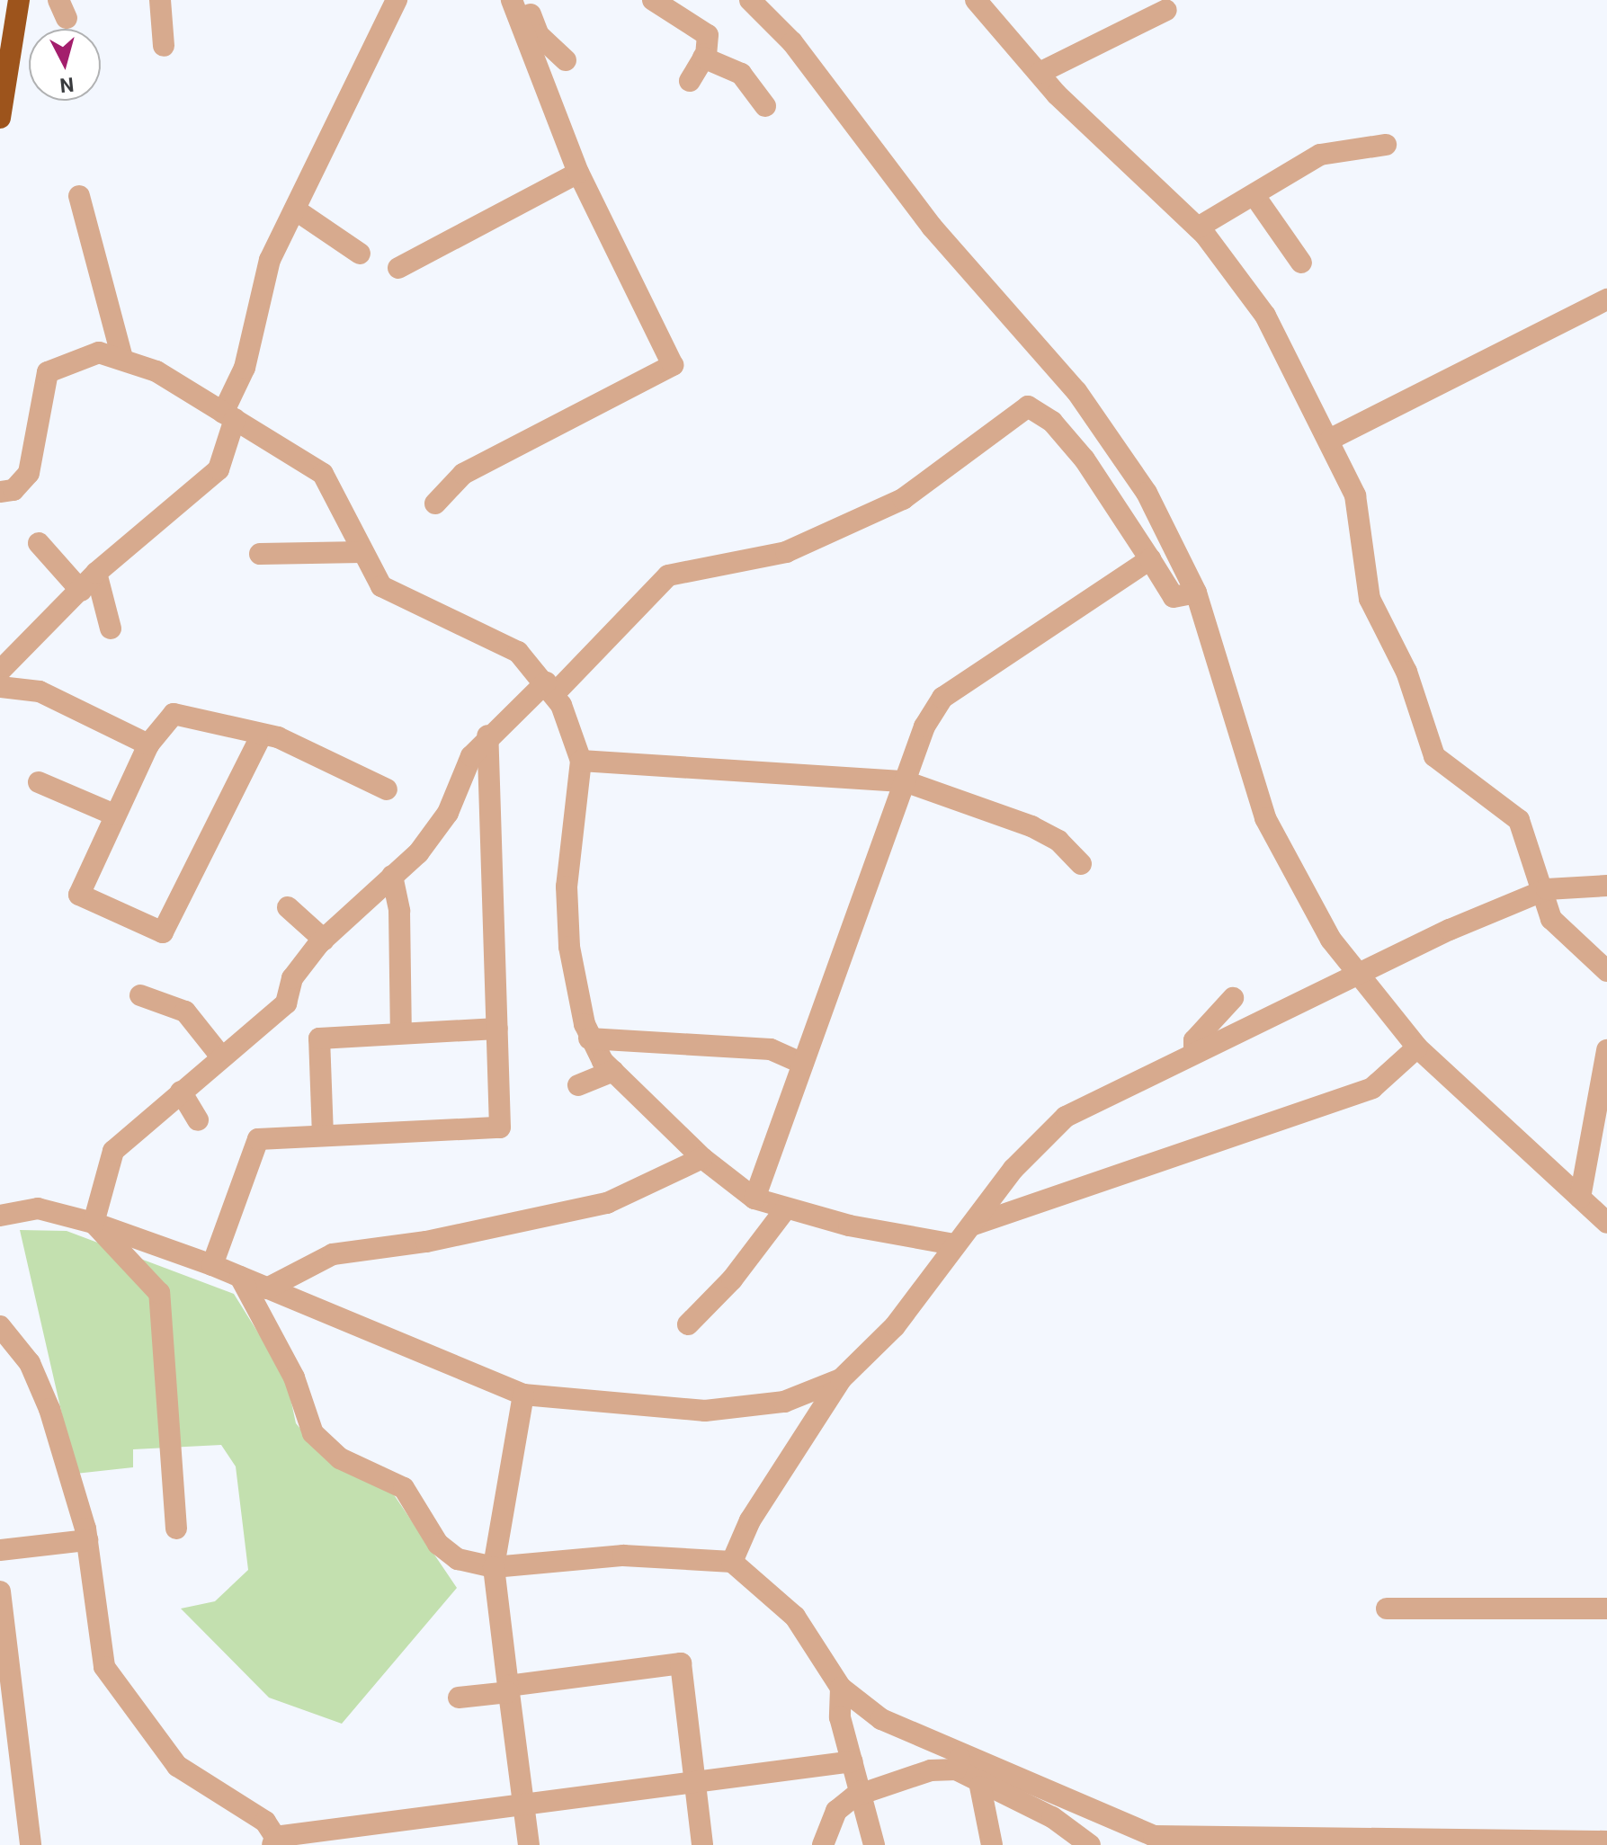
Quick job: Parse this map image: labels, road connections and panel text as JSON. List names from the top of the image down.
{
  "north": "bottom"
}
